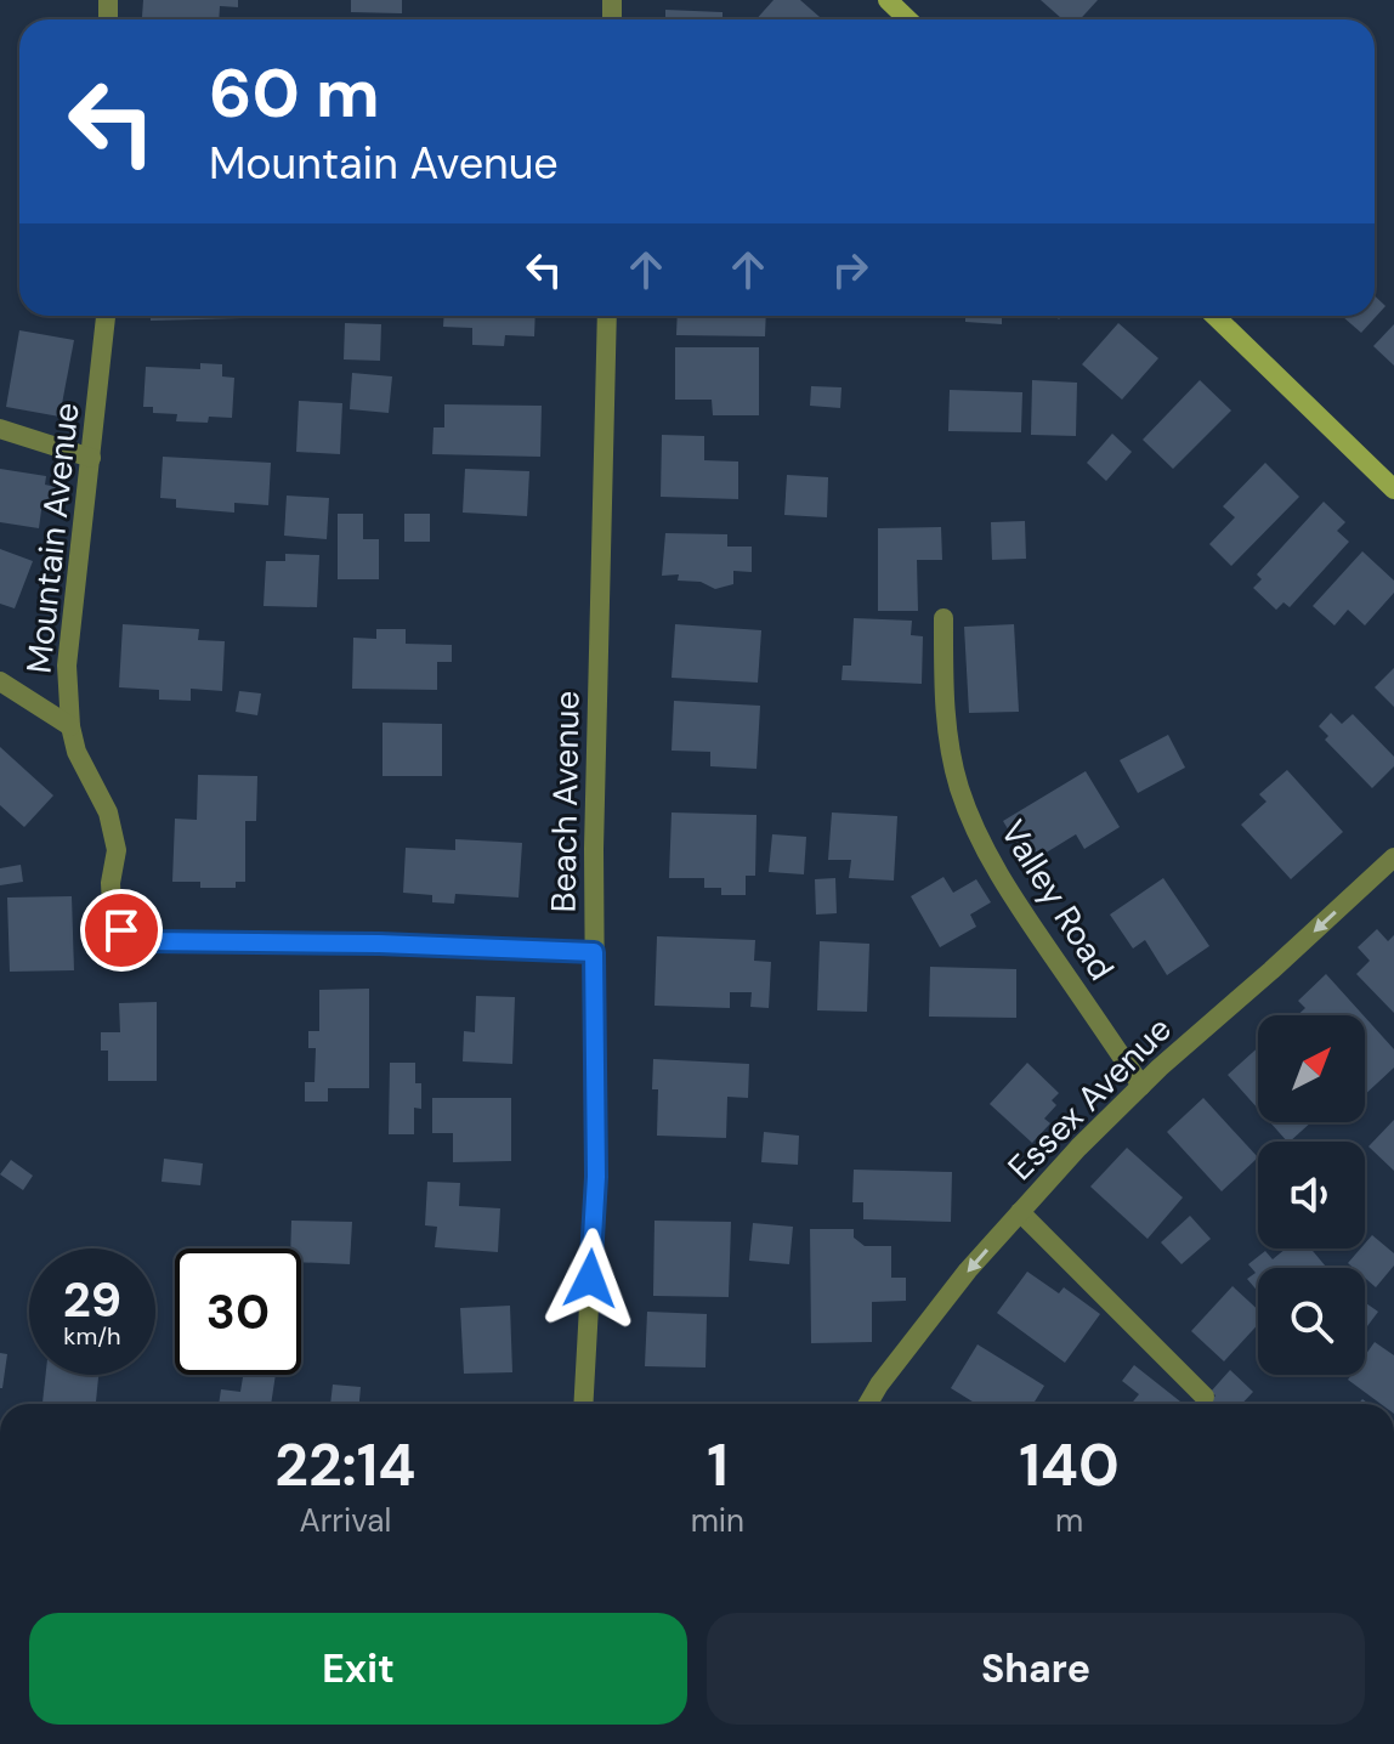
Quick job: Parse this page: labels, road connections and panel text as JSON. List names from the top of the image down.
{
  "streets": {
    "street": [
      "Mountain Avenue",
      "Beach Avenue",
      "Valley Road",
      "Essex Avenue"
    ]
  },
  "crossings": [
    ["Mountain Avenue", "Beach Avenue"],
    ["Valley Road", "Essex Avenue"]
  ],
  "one_way": ["Essex Avenue"],
  "north": "top right",
  "page": {
    "turn": ["60 m", "Mountain Avenue"],
    "speed": "29 km/h",
    "limit": "30",
    "eta": [
      "22:14",
      "Arrival",
      "1",
      "min",
      "140",
      "m"
    ],
    "buttons": ["Exit", "Share"]
  }
}
